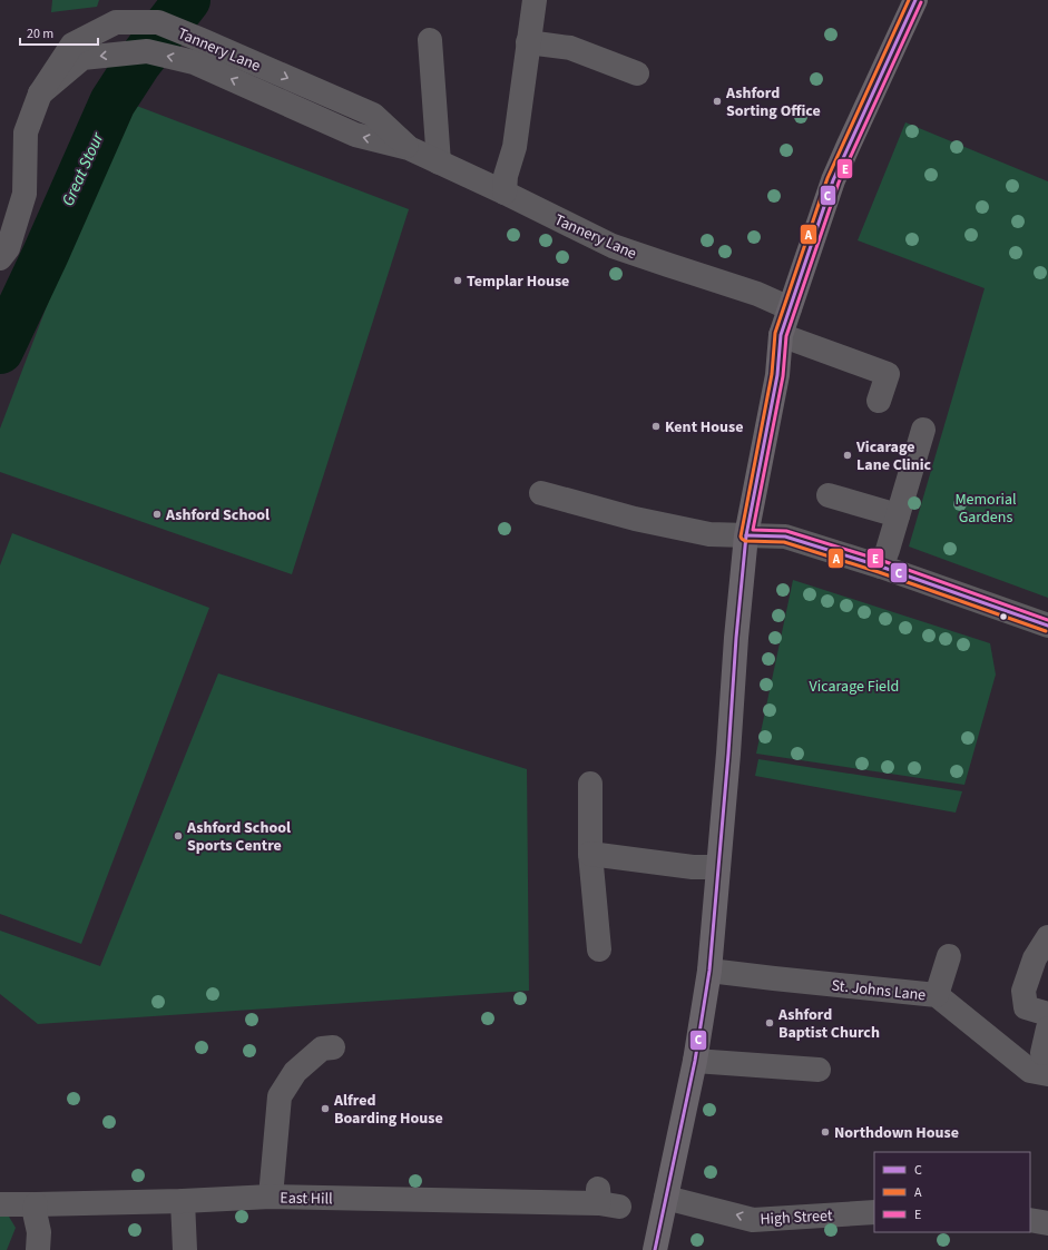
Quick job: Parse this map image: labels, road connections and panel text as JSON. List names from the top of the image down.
{
  "streets": {
    "street": [
      "Tannery Lane",
      "St. Johns Lane",
      "East Hill",
      "High Street"
    ]
  },
  "water": ["Great Stour"],
  "parks": ["Memorial Gardens", "Vicarage Field"],
  "places": [
    "Ashford Sorting Office",
    "Templar House",
    "Kent House",
    "Vicarage Lane Clinic",
    "Ashford School",
    "Ashford School Sports Centre",
    "Ashford Baptist Church",
    "Alfred Boarding House",
    "Northdown House"
  ],
  "lines": ["transit line C", "transit line A", "transit line E"],
  "legend": ["C", "A", "E"],
  "scale_bar": "20 m"
}
